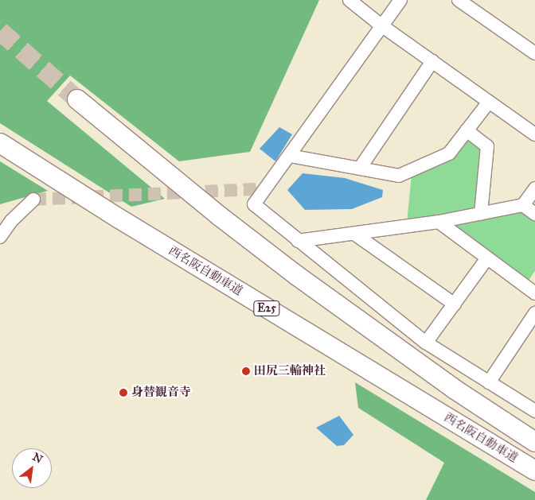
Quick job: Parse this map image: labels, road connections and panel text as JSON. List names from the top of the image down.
{
  "streets": {
    "highway": ["西名阪自動車道", "E25"]
  },
  "places": ["田尻三輪神社", "身替観音寺"],
  "north": "top right"
}
